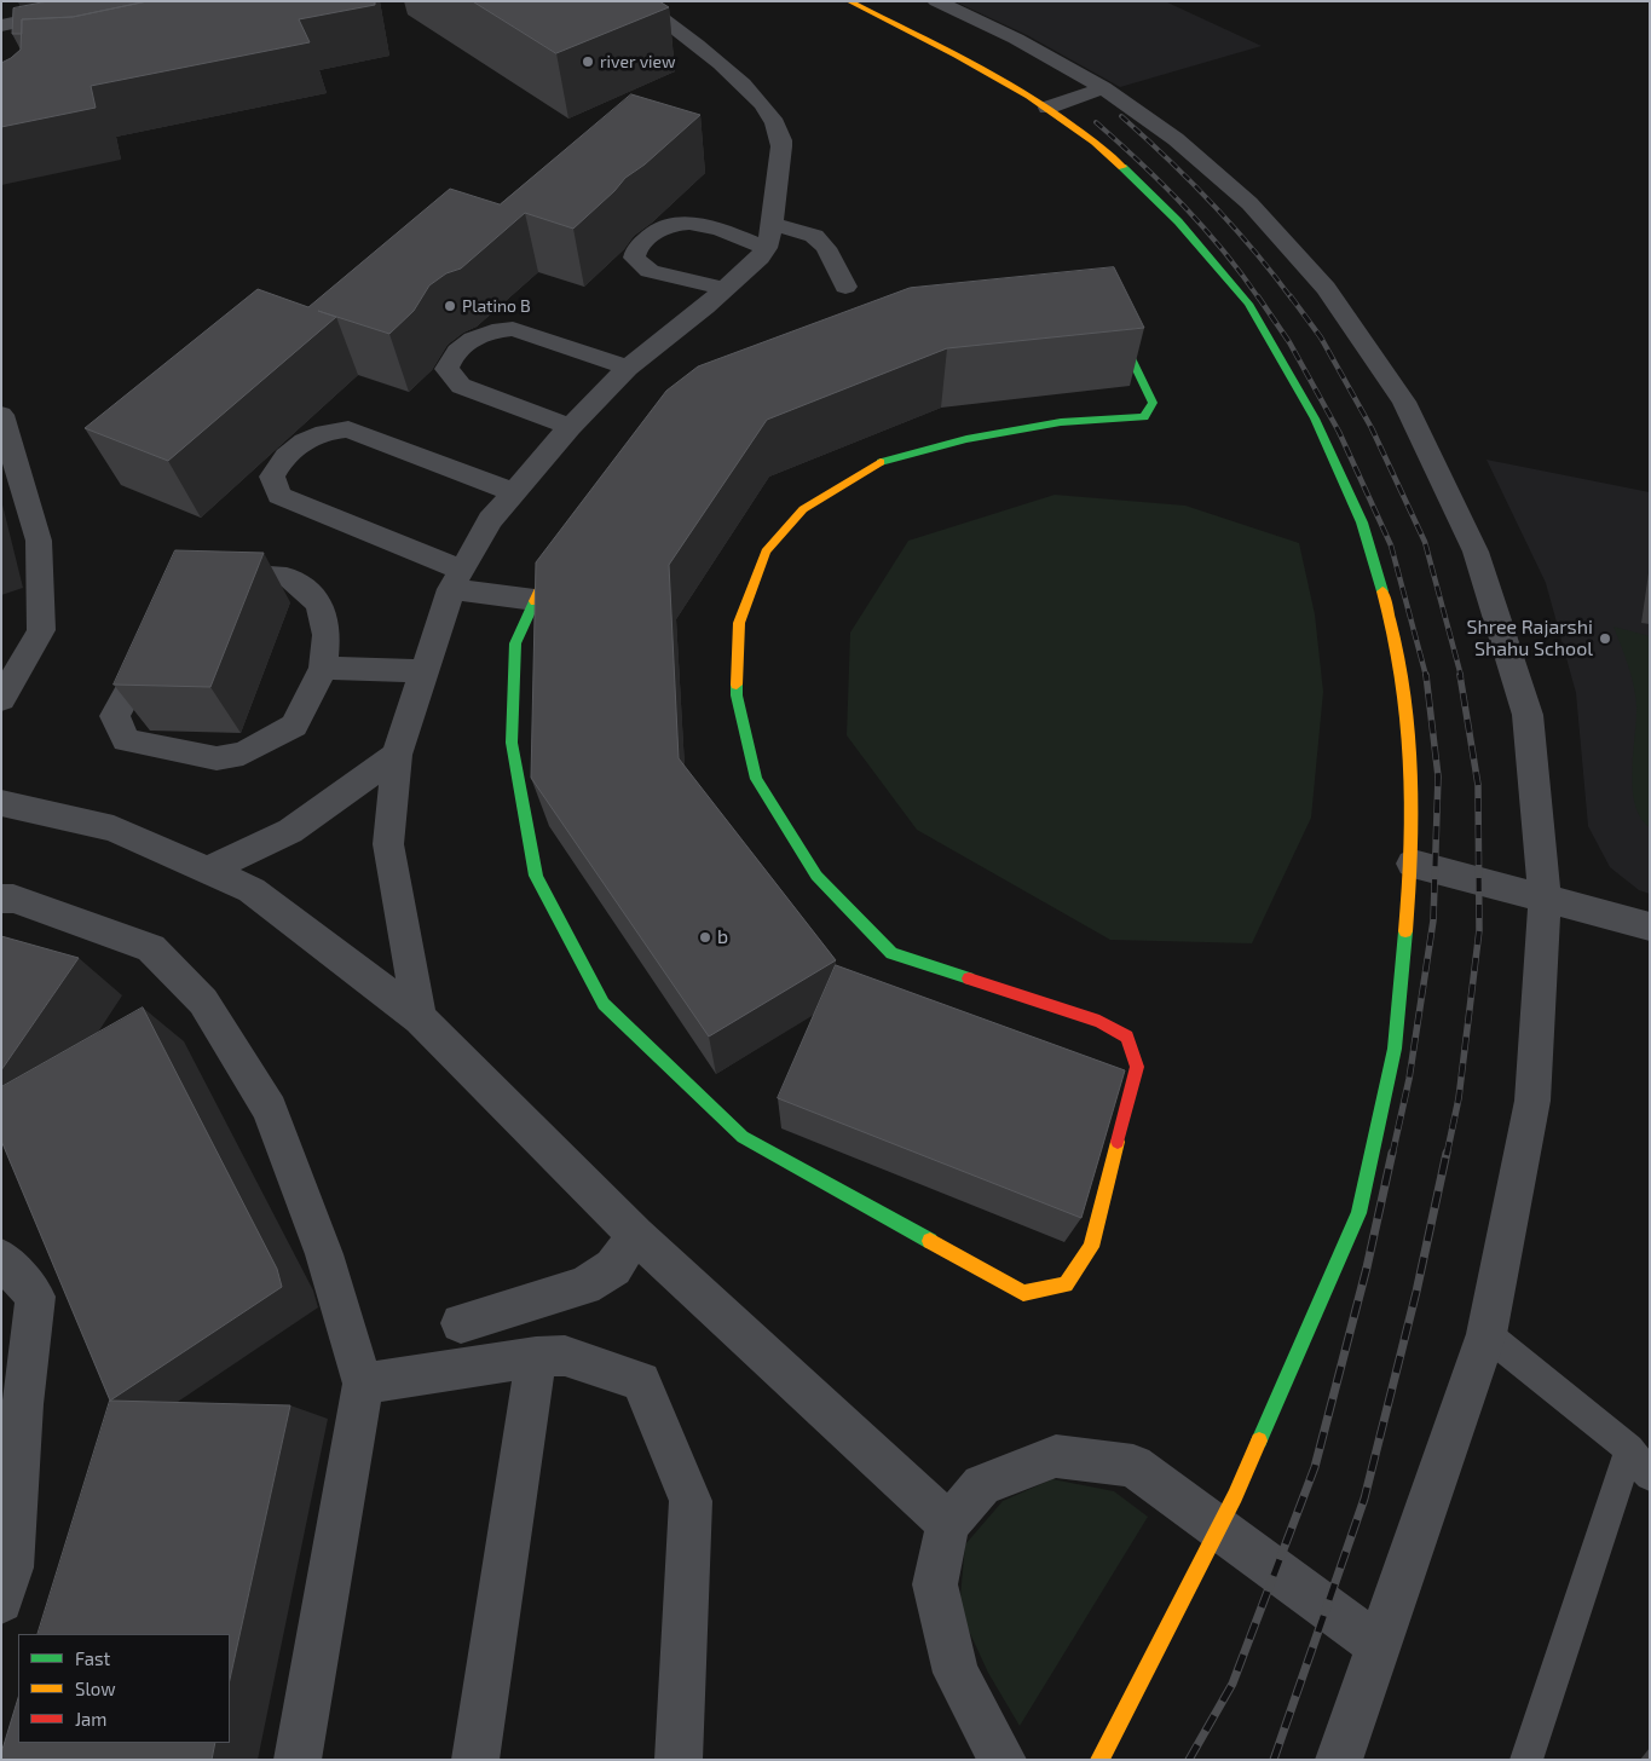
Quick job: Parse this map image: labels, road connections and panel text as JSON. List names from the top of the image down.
{
  "places": [
    "river view",
    "Platino B",
    "Shree Rajarshi Shahu School",
    "b"
  ],
  "legend": ["Fast", "Slow", "Jam"]
}
